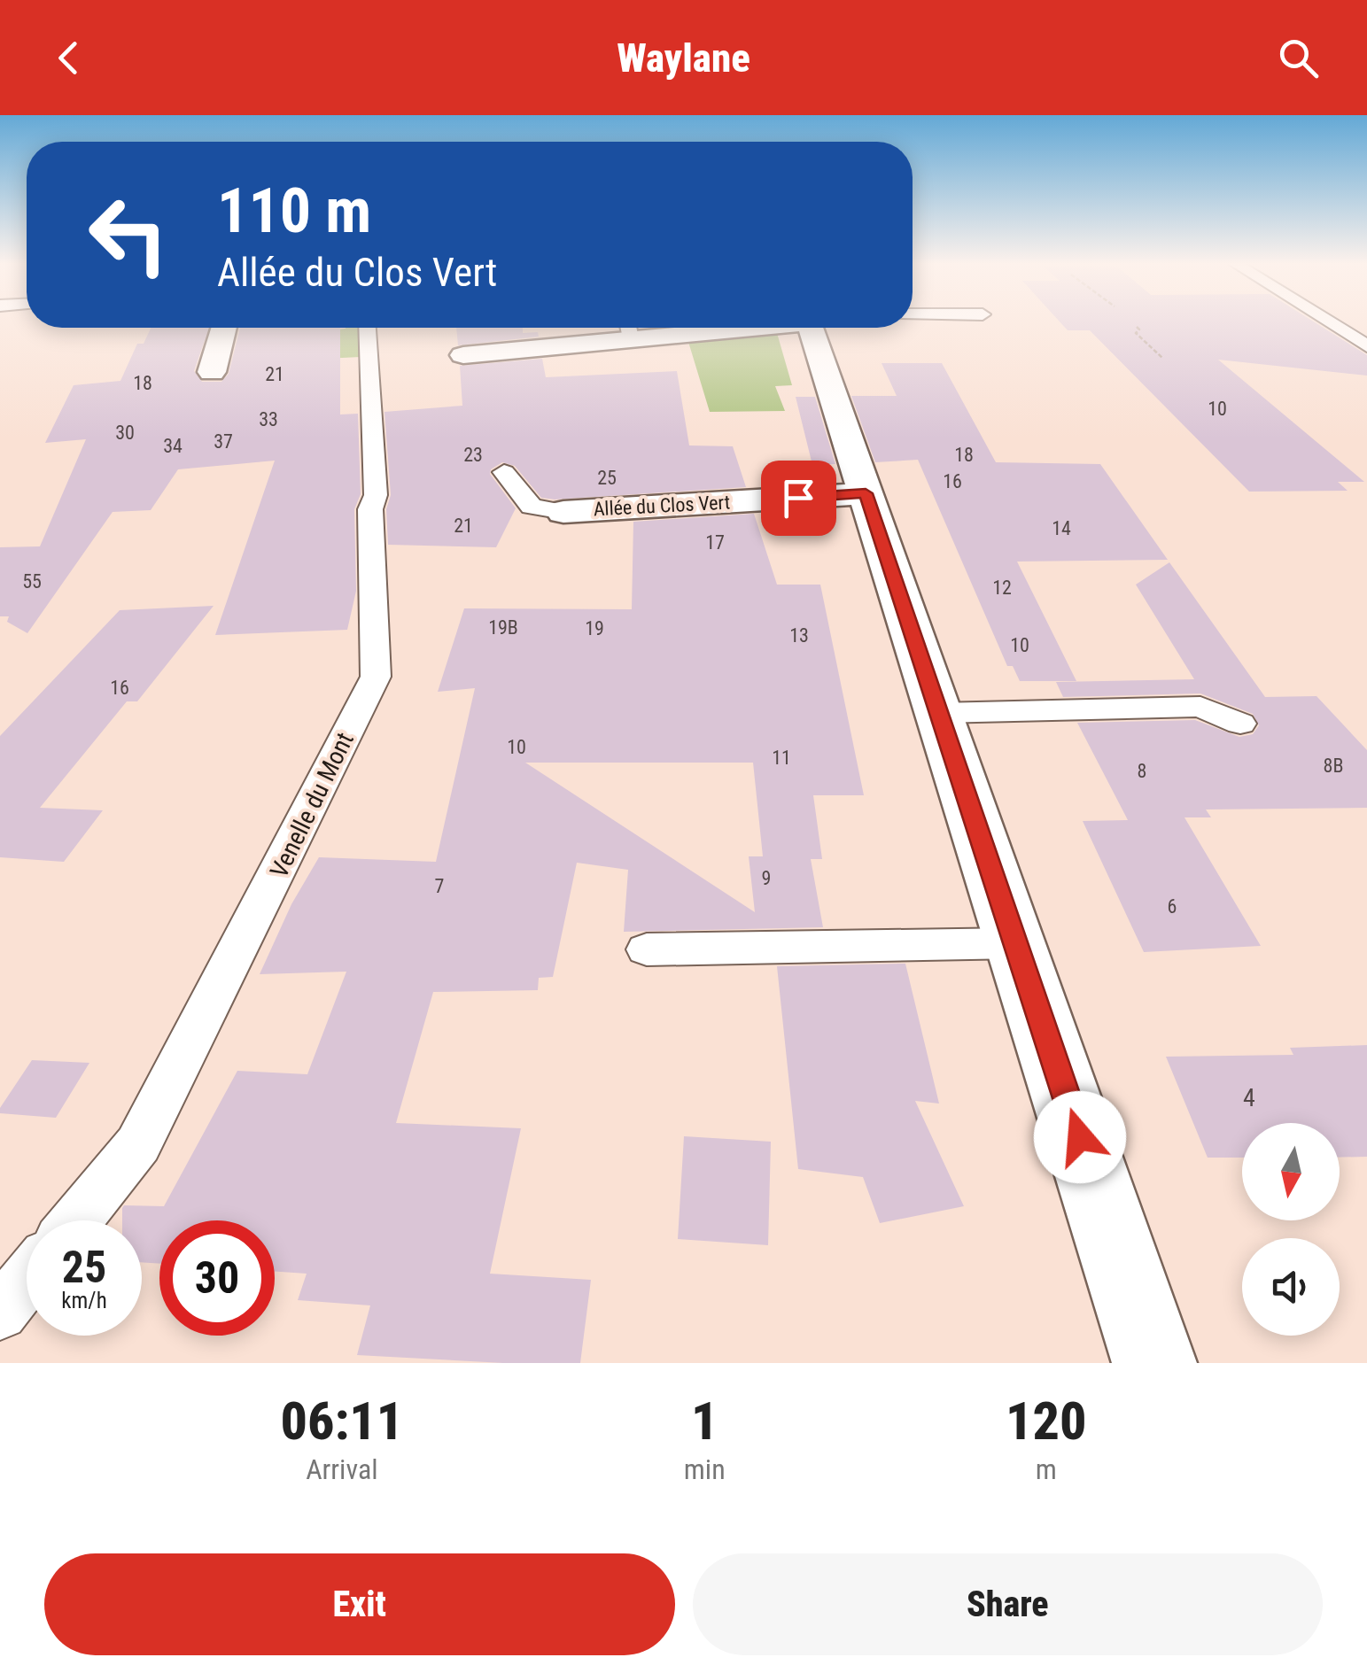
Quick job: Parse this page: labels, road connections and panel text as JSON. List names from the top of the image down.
{
  "streets": {
    "street": ["Allée du Clos Vert"],
    "lane": ["Venelle du Mont"]
  },
  "house_numbers": [
    "21",
    "18",
    "10",
    "33",
    "30",
    "37",
    "34",
    "23",
    "18",
    "25",
    "16",
    "21",
    "14",
    "17",
    "55",
    "12",
    "19B",
    "19",
    "13",
    "10",
    "16",
    "10",
    "11",
    "8B",
    "8",
    "9",
    "7",
    "6",
    "4"
  ],
  "north": "bottom",
  "page": {
    "header": "Waylane",
    "turn": ["110 m", "Allée du Clos Vert"],
    "speed": "25 km/h",
    "limit": "30",
    "eta": [
      "06:11",
      "Arrival",
      "1",
      "min",
      "120",
      "m"
    ],
    "buttons": ["Exit", "Share"]
  }
}
